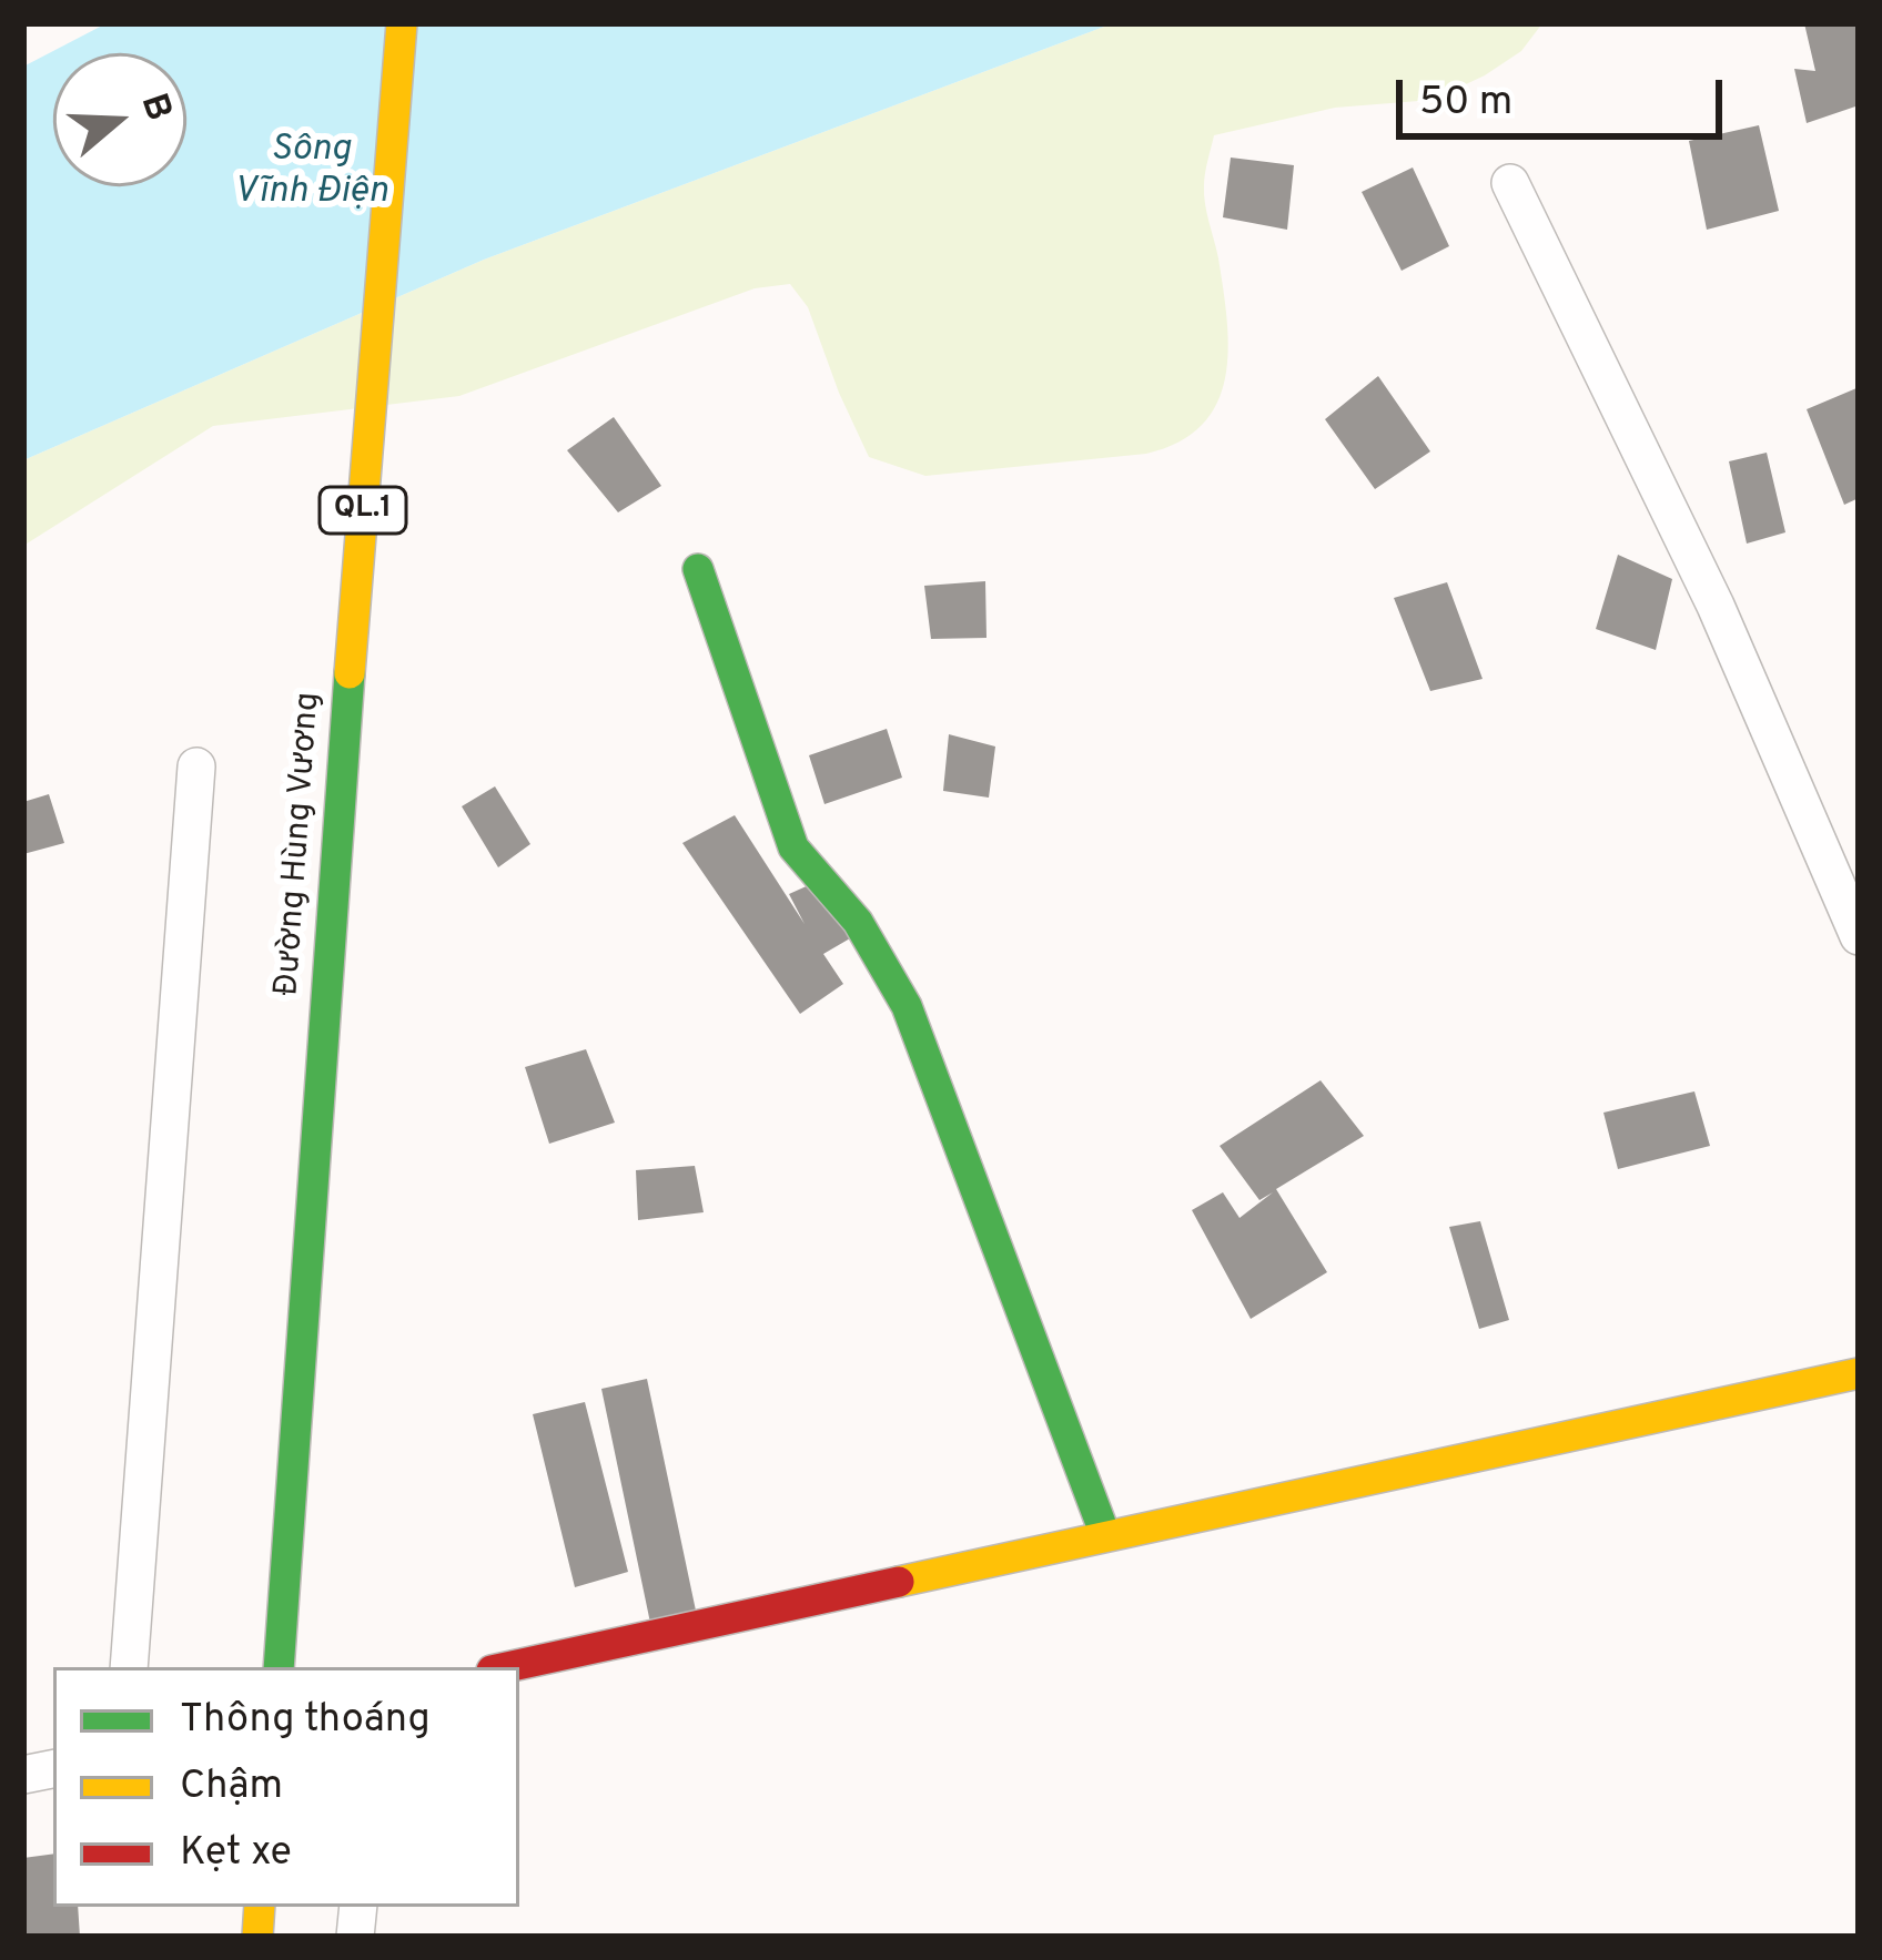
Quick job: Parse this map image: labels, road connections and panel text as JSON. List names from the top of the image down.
{
  "streets": {
    "main road": ["QL.1", "Đường Hùng Vương"]
  },
  "water": ["Sông Vĩnh Điện"],
  "legend": ["Thông thoáng", "Chậm", "Kẹt xe"],
  "scale_bar": "50 m",
  "north": "right"
}
